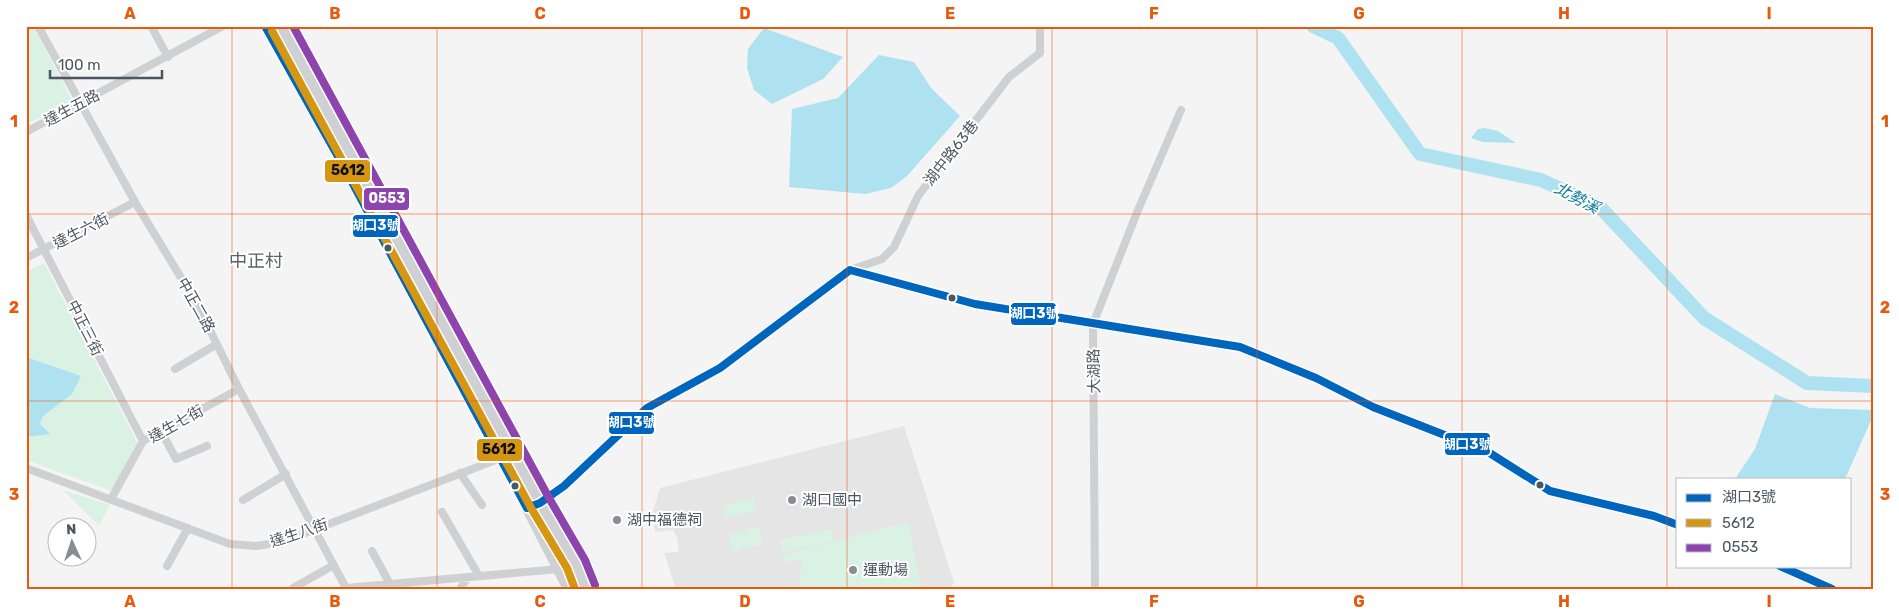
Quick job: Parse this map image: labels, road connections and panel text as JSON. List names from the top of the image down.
{
  "streets": {
    "street": [
      "達生五路",
      "湖中路63巷",
      "達生六街",
      "中正二路",
      "中正三街",
      "大湖路",
      "達生七街",
      "達生八街"
    ]
  },
  "crossings": [
    ["達生五路", "中正二路"],
    ["達生六街", "中正二路"],
    ["達生六街", "中正三街"],
    ["中正二路", "達生七街"],
    ["中正二路", "達生八街"],
    ["中正三街", "達生七街"],
    ["達生七街", "達生八街"]
  ],
  "districts": ["中正村"],
  "water": ["北勢溪"],
  "places": ["湖口國中", "湖中福德祠", "運動場"],
  "lines": ["transit line 湖口3號", "transit line 0553", "transit line 5612"],
  "legend": ["湖口3號", "5612", "0553"],
  "scale_bar": "100 m",
  "north": "top",
  "grid": {
    "columns": [
      "A",
      "B",
      "C",
      "D",
      "E",
      "F",
      "G",
      "H",
      "I"
    ],
    "rows": ["1", "2", "3"]
  }
}
